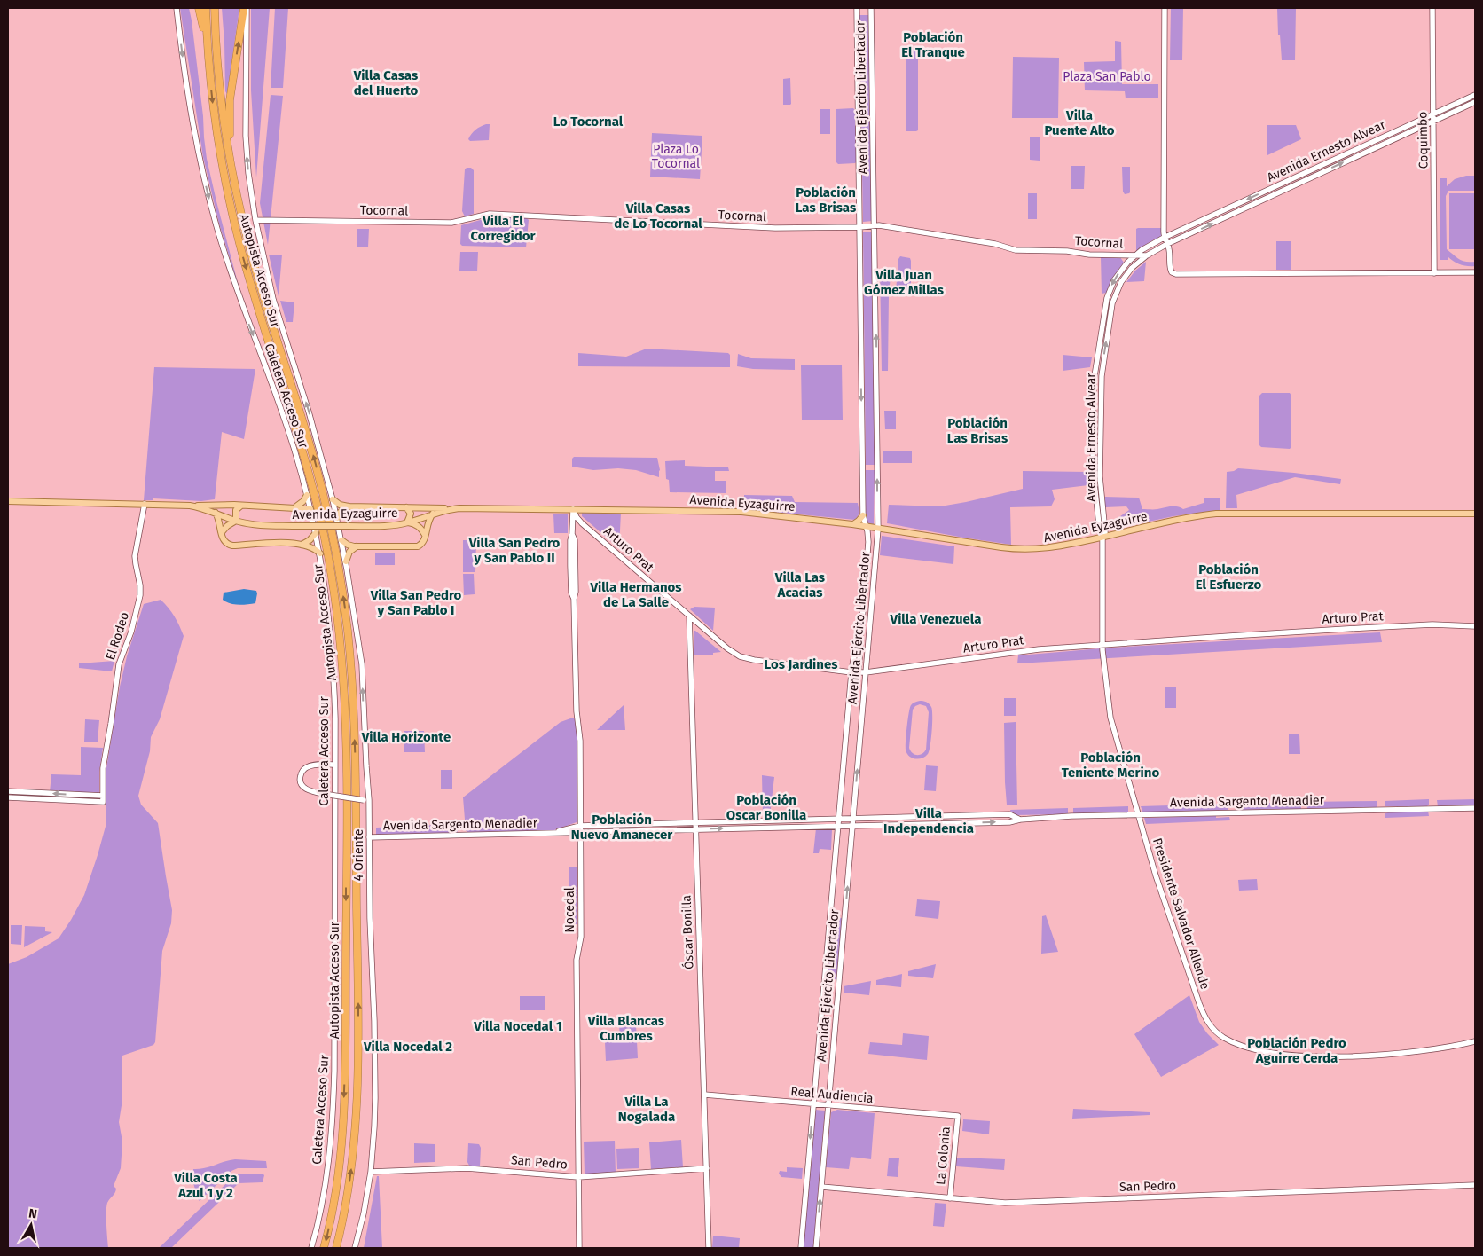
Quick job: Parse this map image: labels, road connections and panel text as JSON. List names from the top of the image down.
{
  "streets": {
    "highway": ["Autopista Acceso Sur"],
    "main road": [
      "Avenida Ejército Libertador",
      "Coquimbo",
      "Avenida Ernesto Alvear",
      "Tocornal",
      "Caletera Acceso Sur",
      "Avenida Eyzaguirre",
      "Arturo Prat",
      "El Rodeo",
      "Avenida Sargento Menadier",
      "4 Oriente",
      "Nocedal",
      "Presidente Salvador Allende",
      "Óscar Bonilla",
      "Real Audiencia",
      "La Colonia",
      "San Pedro"
    ]
  },
  "crossings": [
    ["Avenida Ejército Libertador", "Tocornal"],
    ["Avenida Ejército Libertador", "Avenida Eyzaguirre"],
    ["Avenida Ejército Libertador", "Arturo Prat"],
    ["Avenida Ejército Libertador", "Avenida Sargento Menadier"],
    ["Avenida Ejército Libertador", "Real Audiencia"],
    ["Avenida Ejército Libertador", "San Pedro"],
    ["Coquimbo", "Avenida Ernesto Alvear"],
    ["Avenida Ernesto Alvear", "Tocornal"],
    ["Avenida Ernesto Alvear", "Avenida Eyzaguirre"],
    ["Avenida Ernesto Alvear", "Presidente Salvador Allende"],
    ["Tocornal", "Caletera Acceso Sur"],
    ["Caletera Acceso Sur", "4 Oriente"],
    ["Avenida Eyzaguirre", "Arturo Prat"],
    ["Avenida Eyzaguirre", "El Rodeo"],
    ["Avenida Eyzaguirre", "Nocedal"],
    ["Avenida Eyzaguirre", "Presidente Salvador Allende"],
    ["Arturo Prat", "Nocedal"],
    ["Arturo Prat", "Presidente Salvador Allende"],
    ["Arturo Prat", "Óscar Bonilla"],
    ["Avenida Sargento Menadier", "4 Oriente"],
    ["Avenida Sargento Menadier", "Nocedal"],
    ["Avenida Sargento Menadier", "Presidente Salvador Allende"],
    ["Avenida Sargento Menadier", "Óscar Bonilla"],
    ["4 Oriente", "San Pedro"],
    ["Nocedal", "San Pedro"],
    ["Óscar Bonilla", "Real Audiencia"],
    ["Óscar Bonilla", "San Pedro"],
    ["Real Audiencia", "La Colonia"],
    ["La Colonia", "San Pedro"]
  ],
  "one_way": ["4 Oriente"],
  "districts": [
    "Población El Tranque",
    "Villa Casas del Huerto",
    "Villa Puente Alto",
    "Lo Tocornal",
    "Población Las Brisas",
    "Villa Casas de Lo Tocornal",
    "Villa El Corregidor",
    "Villa Juan Gómez Millas",
    "Población Las Brisas",
    "Villa San Pedro y San Pablo II",
    "Población El Esfuerzo",
    "Villa Las Acacias",
    "Villa Hermanos de La Salle",
    "Villa San Pedro y San Pablo I",
    "Villa Venezuela",
    "Los Jardines",
    "Villa Horizonte",
    "Población Teniente Merino",
    "Población Oscar Bonilla",
    "Villa Independencia",
    "Población Nuevo Amanecer",
    "Villa Blancas Cumbres",
    "Villa Nocedal 1",
    "Población Pedro Aguirre Cerda",
    "Villa Nocedal 2",
    "Villa La Nogalada",
    "Villa Costa Azul 1 y 2"
  ],
  "parks": ["Plaza San Pablo", "Plaza Lo Tocornal"],
  "north": "top"
}
